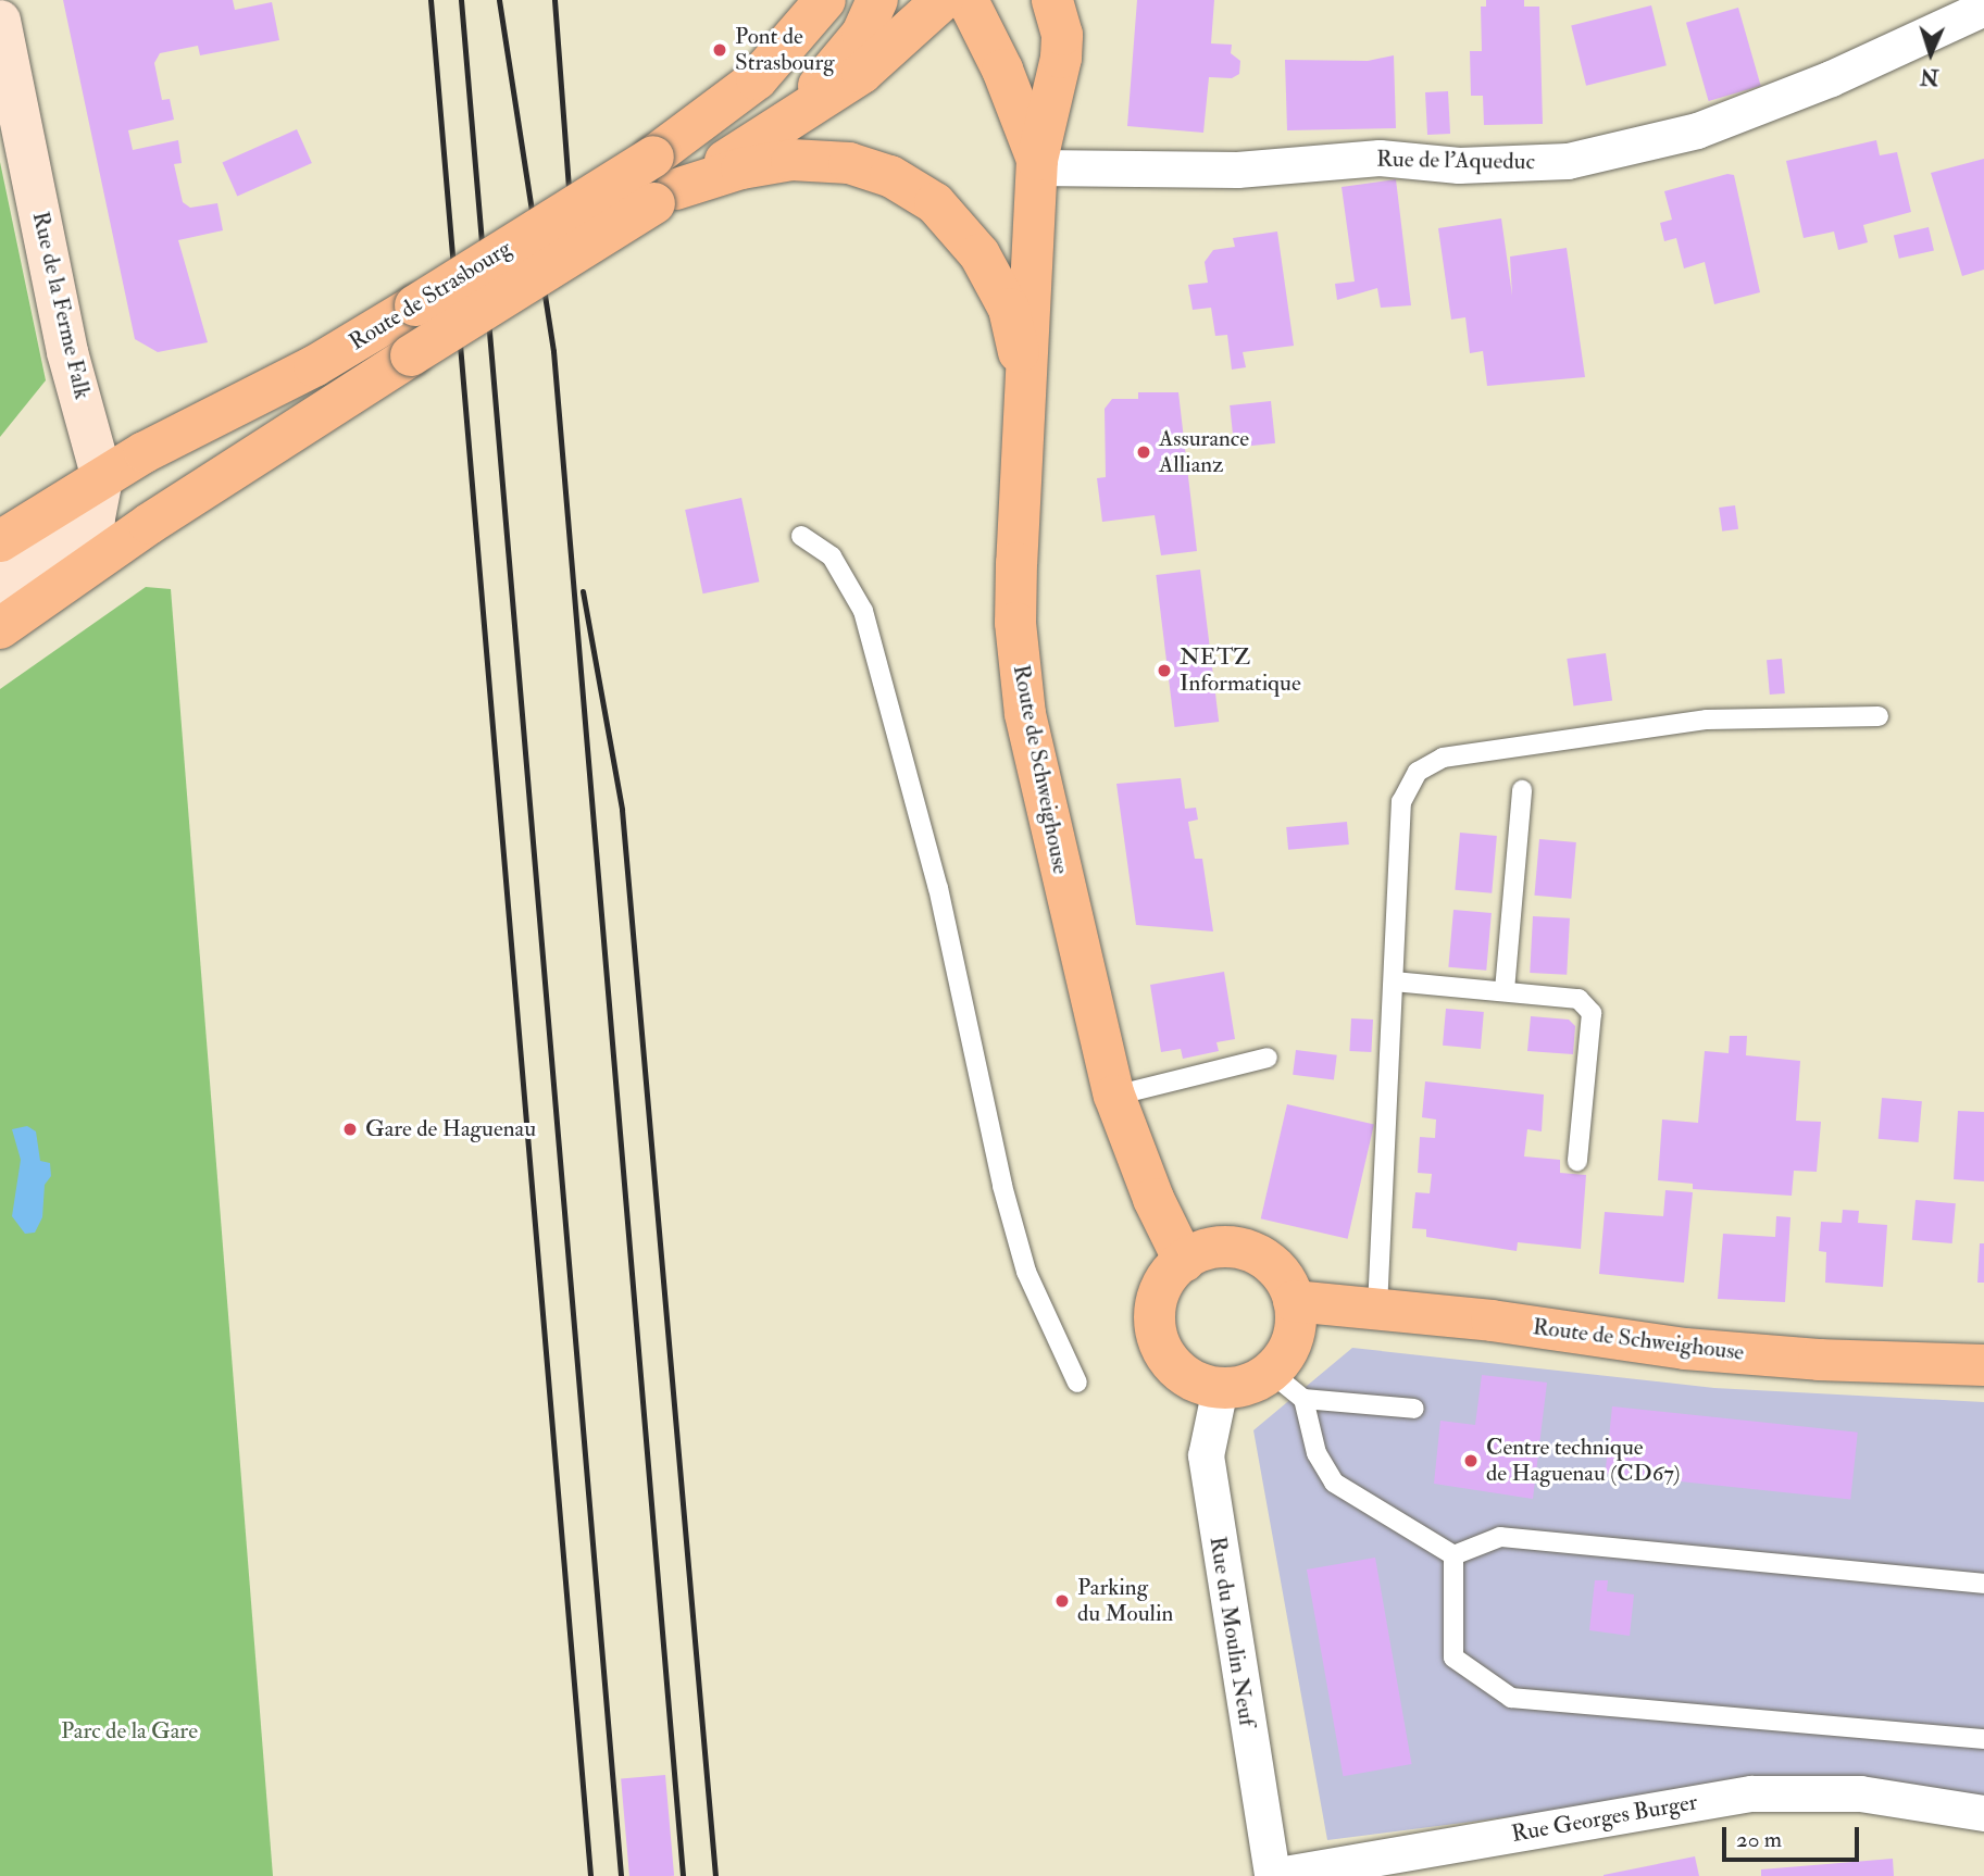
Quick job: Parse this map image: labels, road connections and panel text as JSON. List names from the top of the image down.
{
  "streets": {
    "main road": ["Route de Strasbourg", "Route de Schweighouse"],
    "street": [
      "Rue de l'Aqueduc",
      "Rue de la Ferme Falk",
      "Rue du Moulin Neuf",
      "Rue Georges Burger"
    ]
  },
  "crossings": [
    ["Rue de l'Aqueduc", "Route de Schweighouse"],
    ["Route de Strasbourg", "Rue de la Ferme Falk"],
    ["Route de Schweighouse", "Rue du Moulin Neuf"],
    ["Rue du Moulin Neuf", "Rue Georges Burger"]
  ],
  "parks": ["Parc de la Gare"],
  "places": [
    "Pont de Strasbourg",
    "Assurance Allianz",
    "NETZ Informatique",
    "Gare de Haguenau",
    "Centre technique de Haguenau (CD67)",
    "Parking du Moulin"
  ],
  "scale_bar": "20 m",
  "north": "bottom"
}
